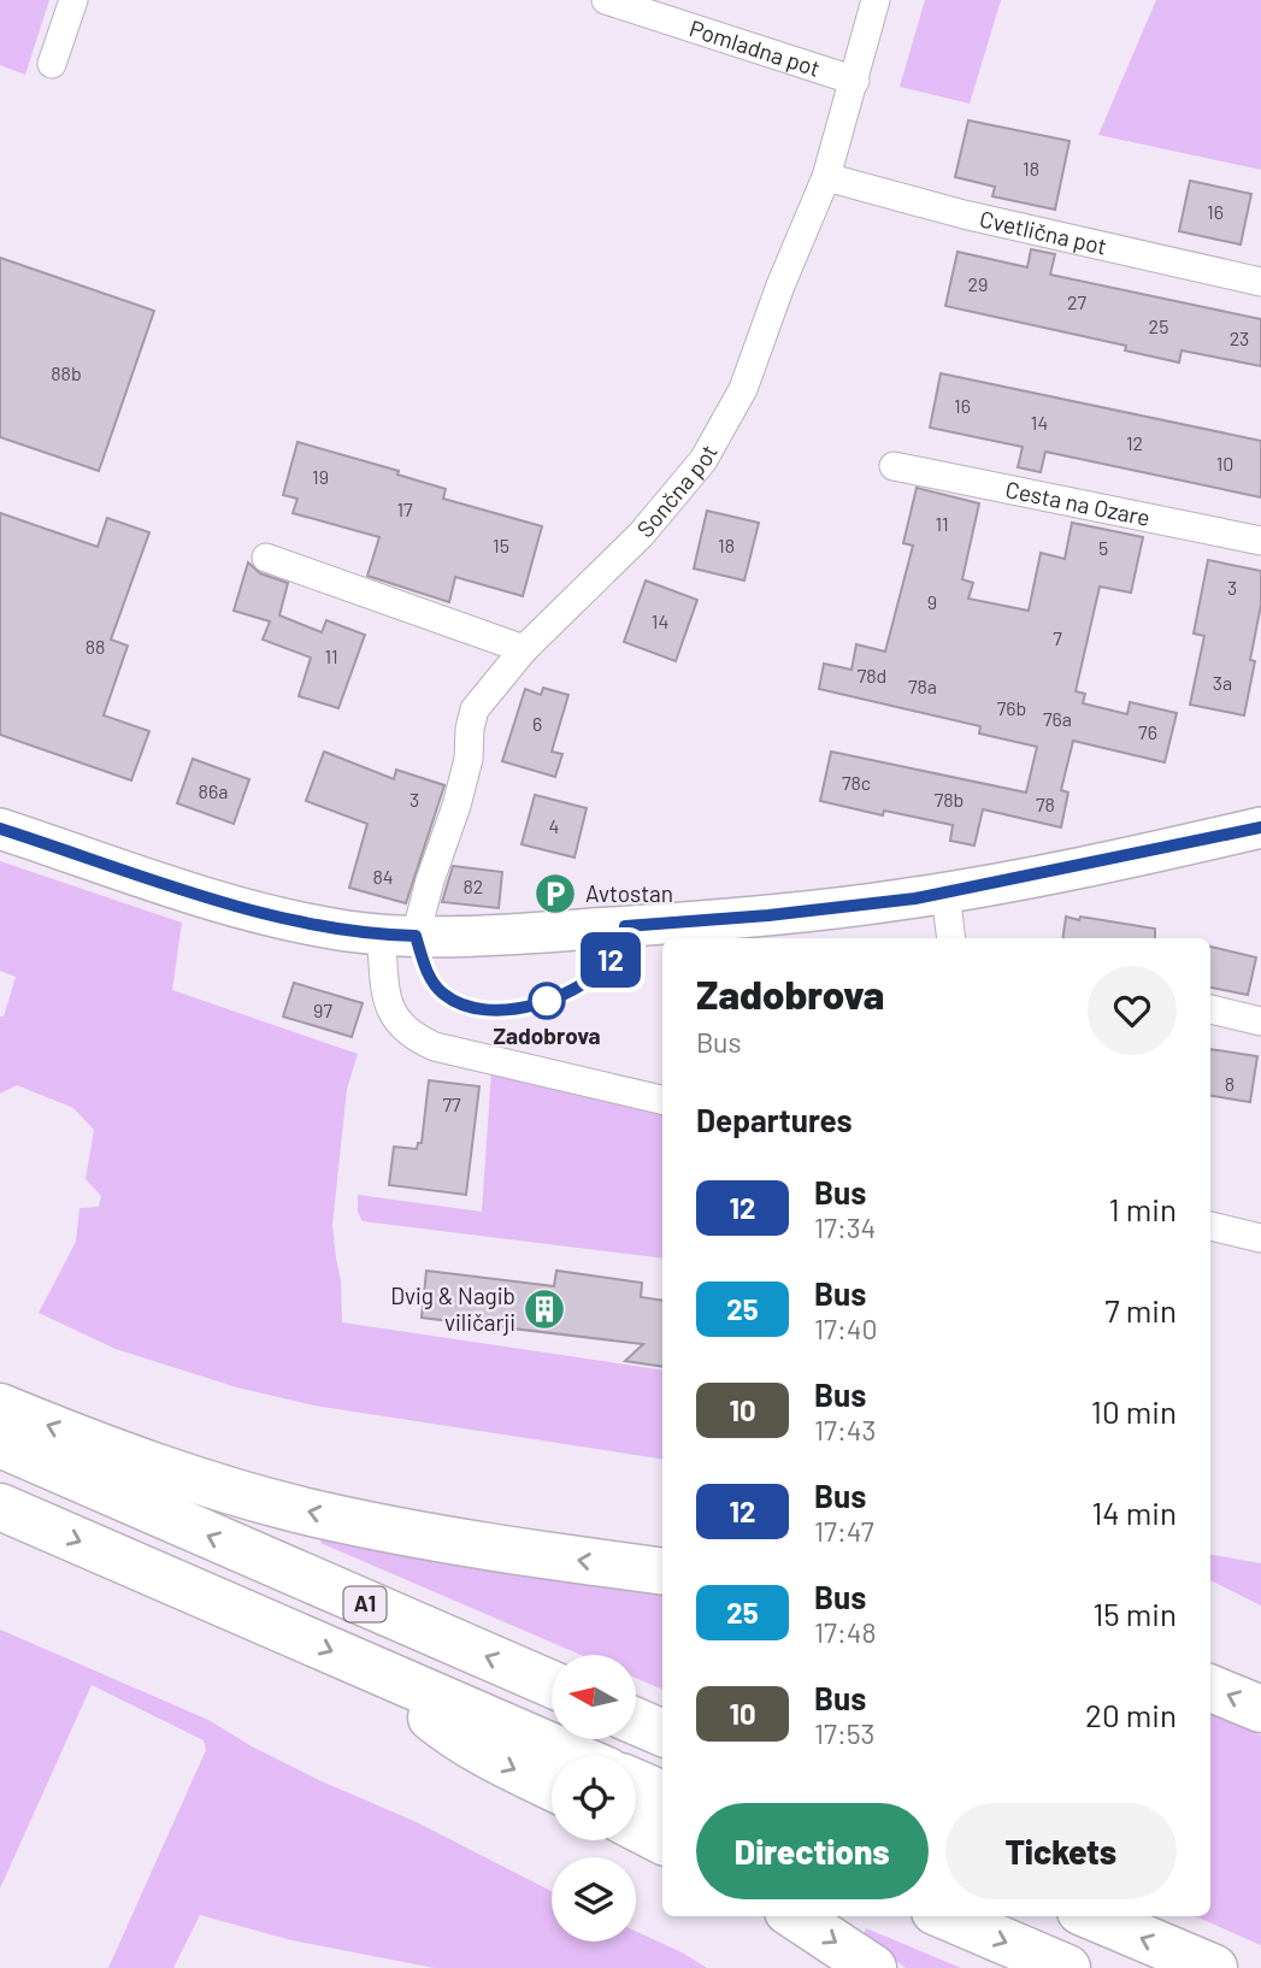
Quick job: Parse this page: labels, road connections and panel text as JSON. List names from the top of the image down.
{
  "streets": {
    "highway": ["A1"],
    "street": [
      "Pomladna pot",
      "Cvetlična pot",
      "Sončna pot",
      "Cesta na Ozare"
    ]
  },
  "crossings": [
    ["Pomladna pot", "Sončna pot"],
    ["Cvetlična pot", "Sončna pot"]
  ],
  "places": {
    "parking": ["Avtostan"],
    "other": ["Zadobrova"],
    "building": ["Dvig & Nagib viličarji"]
  },
  "lines": ["bus line 12"],
  "house_numbers": [
    "18",
    "16",
    "29",
    "27",
    "25",
    "23",
    "88b",
    "16",
    "14",
    "12",
    "10",
    "19",
    "17",
    "11",
    "15",
    "18",
    "5",
    "3",
    "9",
    "14",
    "7",
    "88",
    "11",
    "78d",
    "3a",
    "78a",
    "76b",
    "76a",
    "6",
    "76",
    "78c",
    "86a",
    "3",
    "78b",
    "78",
    "4",
    "84",
    "82",
    "97",
    "8",
    "77"
  ],
  "north": "left",
  "page": {
    "on_map": "12",
    "heading": [
      ["Zadobrova", "Bus"],
      "Departures"
    ],
    "list": [
      {
        "mark": "12",
        "name": "Bus",
        "note": "17:34",
        "value": "1 min"
      },
      {
        "mark": "25",
        "name": "Bus",
        "note": "17:40",
        "value": "7 min"
      },
      {
        "mark": "10",
        "name": "Bus",
        "note": "17:43",
        "value": "10 min"
      },
      {
        "mark": "12",
        "name": "Bus",
        "note": "17:47",
        "value": "14 min"
      },
      {
        "mark": "25",
        "name": "Bus",
        "note": "17:48",
        "value": "15 min"
      },
      {
        "mark": "10",
        "name": "Bus",
        "note": "17:53",
        "value": "20 min"
      }
    ],
    "buttons": ["Directions", "Tickets"]
  }
}
